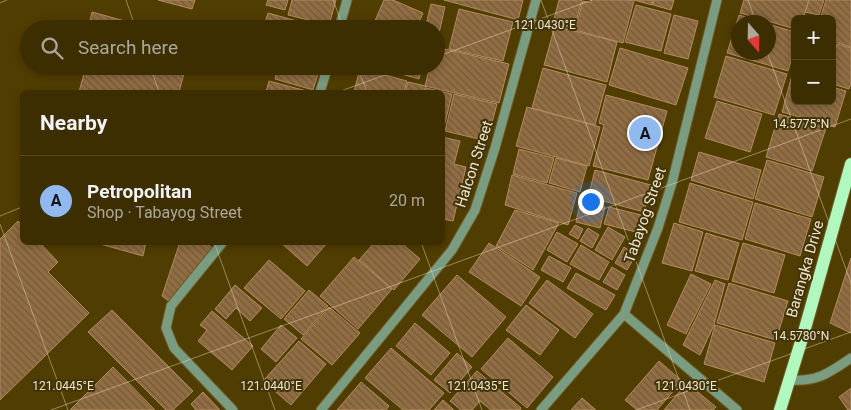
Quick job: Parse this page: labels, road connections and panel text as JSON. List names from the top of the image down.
{
  "streets": {
    "main road": ["Barangka Drive"],
    "street": ["Halcon Street", "Tabayog Street"]
  },
  "north": "bottom",
  "page": {
    "map_buttons": ["+", "−"],
    "search": "Search here",
    "heading": "Nearby",
    "pins": "A",
    "list": [
      {
        "mark": "A",
        "name": "Petropolitan",
        "note": "Shop · Tabayog Street",
        "value": "20 m"
      }
    ]
  },
  "coordinates": [
    "121.0430°E",
    "14.5775°N",
    "14.5780°N",
    "121.0445°E",
    "121.0440°E",
    "121.0435°E"
  ]
}
